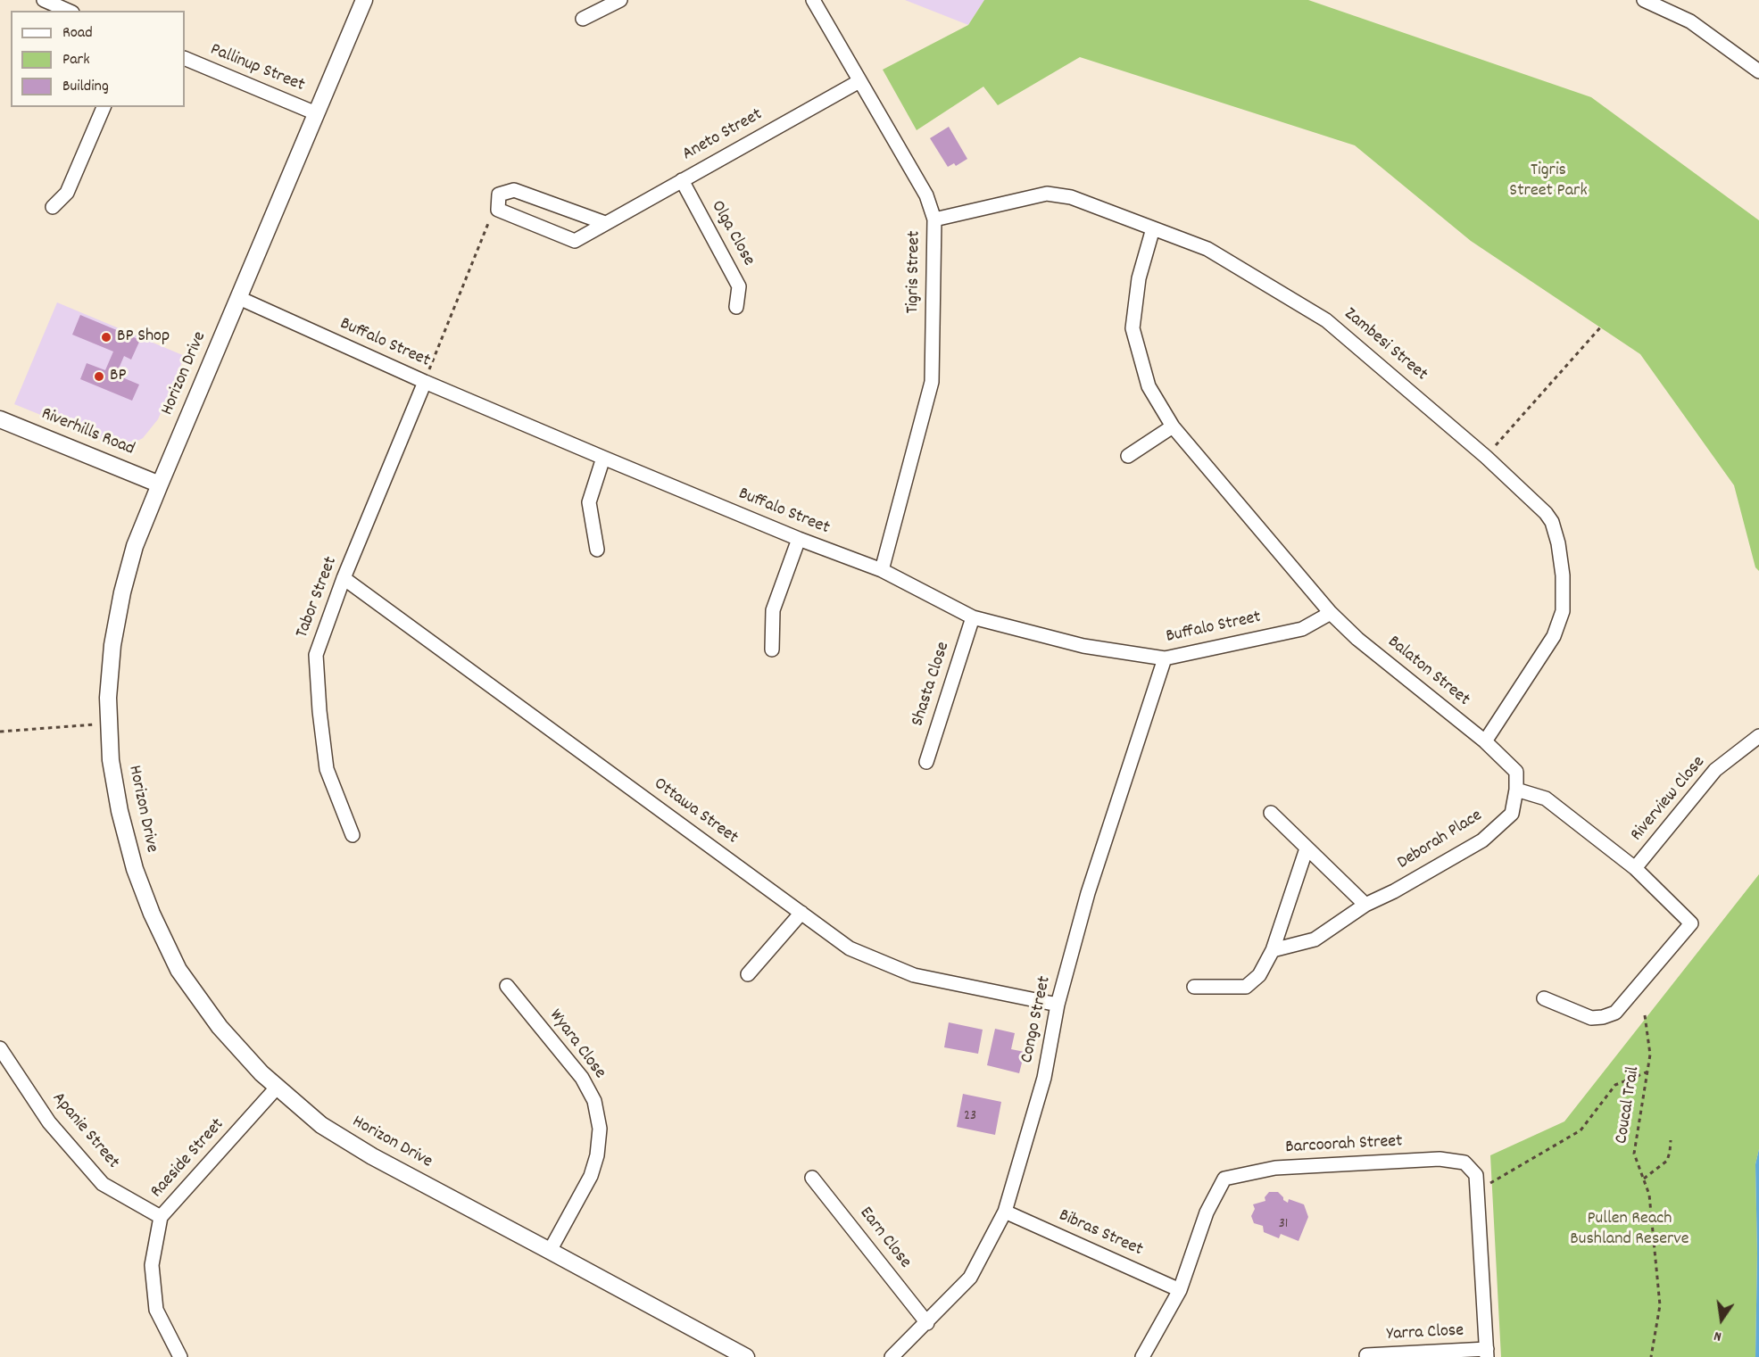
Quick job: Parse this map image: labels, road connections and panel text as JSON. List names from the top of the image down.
{
  "streets": {
    "street": [
      "Pallinup Street",
      "Aneto Street",
      "Olga Close",
      "Tigris Street",
      "Buffalo Street",
      "Zambesi Street",
      "Horizon Drive",
      "Riverhills Road",
      "Tabor Street",
      "Balaton Street",
      "Shasta Close",
      "Riverview Close",
      "Ottawa Street",
      "Deborah Place",
      "Congo Street",
      "Wyara Close",
      "Apanie Street",
      "Barcoorah Street",
      "Raeside Street",
      "Bibras Street",
      "Earn Close",
      "Yarra Close"
    ],
    "path": ["Coucal Trail"]
  },
  "crossings": [
    ["Pallinup Street", "Horizon Drive"],
    ["Aneto Street", "Olga Close"],
    ["Aneto Street", "Tigris Street"],
    ["Tigris Street", "Buffalo Street"],
    ["Tigris Street", "Zambesi Street"],
    ["Buffalo Street", "Horizon Drive"],
    ["Buffalo Street", "Tabor Street"],
    ["Buffalo Street", "Balaton Street"],
    ["Buffalo Street", "Shasta Close"],
    ["Buffalo Street", "Congo Street"],
    ["Zambesi Street", "Balaton Street"],
    ["Horizon Drive", "Riverhills Road"],
    ["Horizon Drive", "Wyara Close"],
    ["Horizon Drive", "Raeside Street"],
    ["Tabor Street", "Ottawa Street"],
    ["Balaton Street", "Deborah Place"],
    ["Ottawa Street", "Congo Street"],
    ["Congo Street", "Bibras Street"],
    ["Congo Street", "Earn Close"],
    ["Apanie Street", "Raeside Street"],
    ["Barcoorah Street", "Bibras Street"],
    ["Barcoorah Street", "Yarra Close"]
  ],
  "parks": ["Tigris Street Park", "Pullen Reach Bushland Reserve"],
  "places": ["BP Shop", "BP"],
  "house_numbers": ["23", "31"],
  "legend": ["Road", "Park", "Building"],
  "north": "bottom"
}
